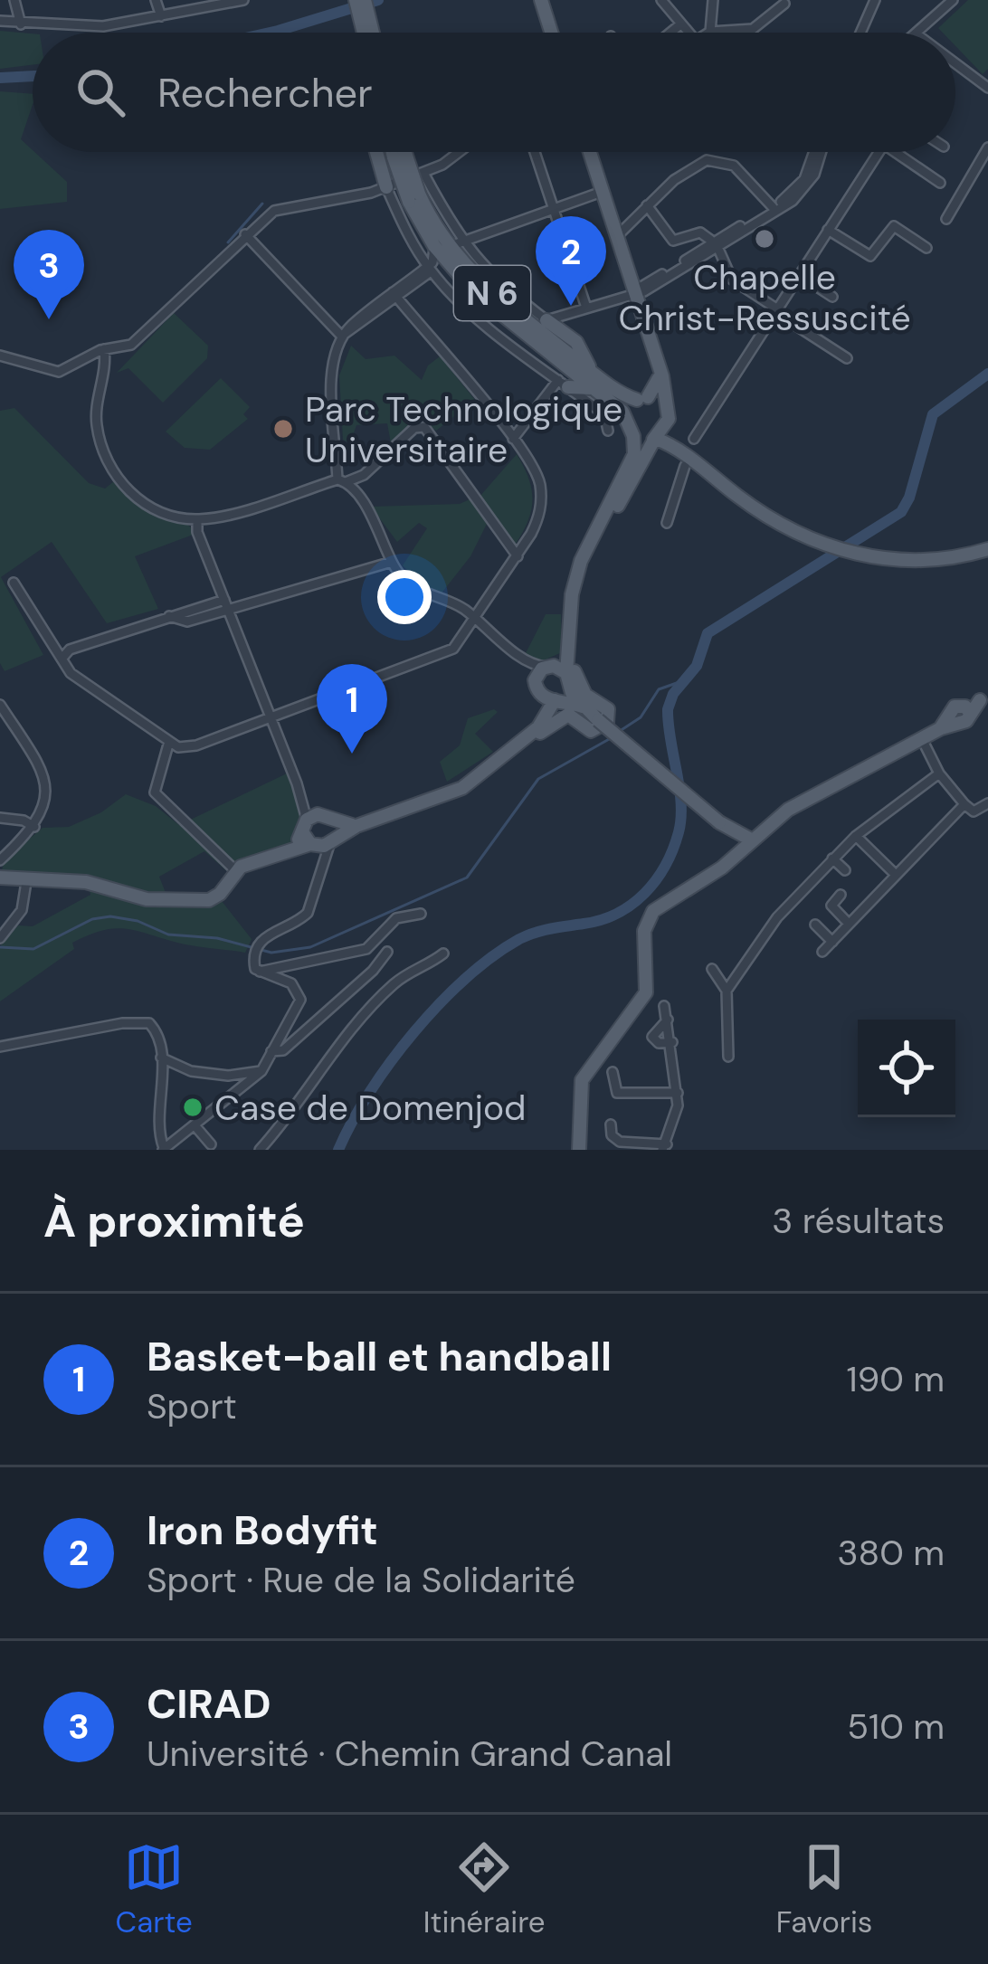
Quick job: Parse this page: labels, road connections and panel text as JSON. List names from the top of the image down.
{
  "streets": {
    "main road": ["N 6"]
  },
  "places": ["Chapelle Christ-Ressuscité", "Parc Technologique Universitaire", "Case de Domenjod"],
  "page": {
    "search": "Rechercher",
    "pins": ["2", "3", "1"],
    "heading": ["À proximité", "3 résultats"],
    "list": [
      {
        "mark": "1",
        "name": "Basket-ball et handball",
        "note": "Sport",
        "value": "190 m"
      },
      {
        "mark": "2",
        "name": "Iron Bodyfit",
        "note": "Sport · Rue de la Solidarité",
        "value": "380 m"
      },
      {
        "mark": "3",
        "name": "CIRAD",
        "note": "Université · Chemin Grand Canal",
        "value": "510 m"
      }
    ],
    "nav": ["Carte", "Itinéraire", "Favoris"]
  }
}
